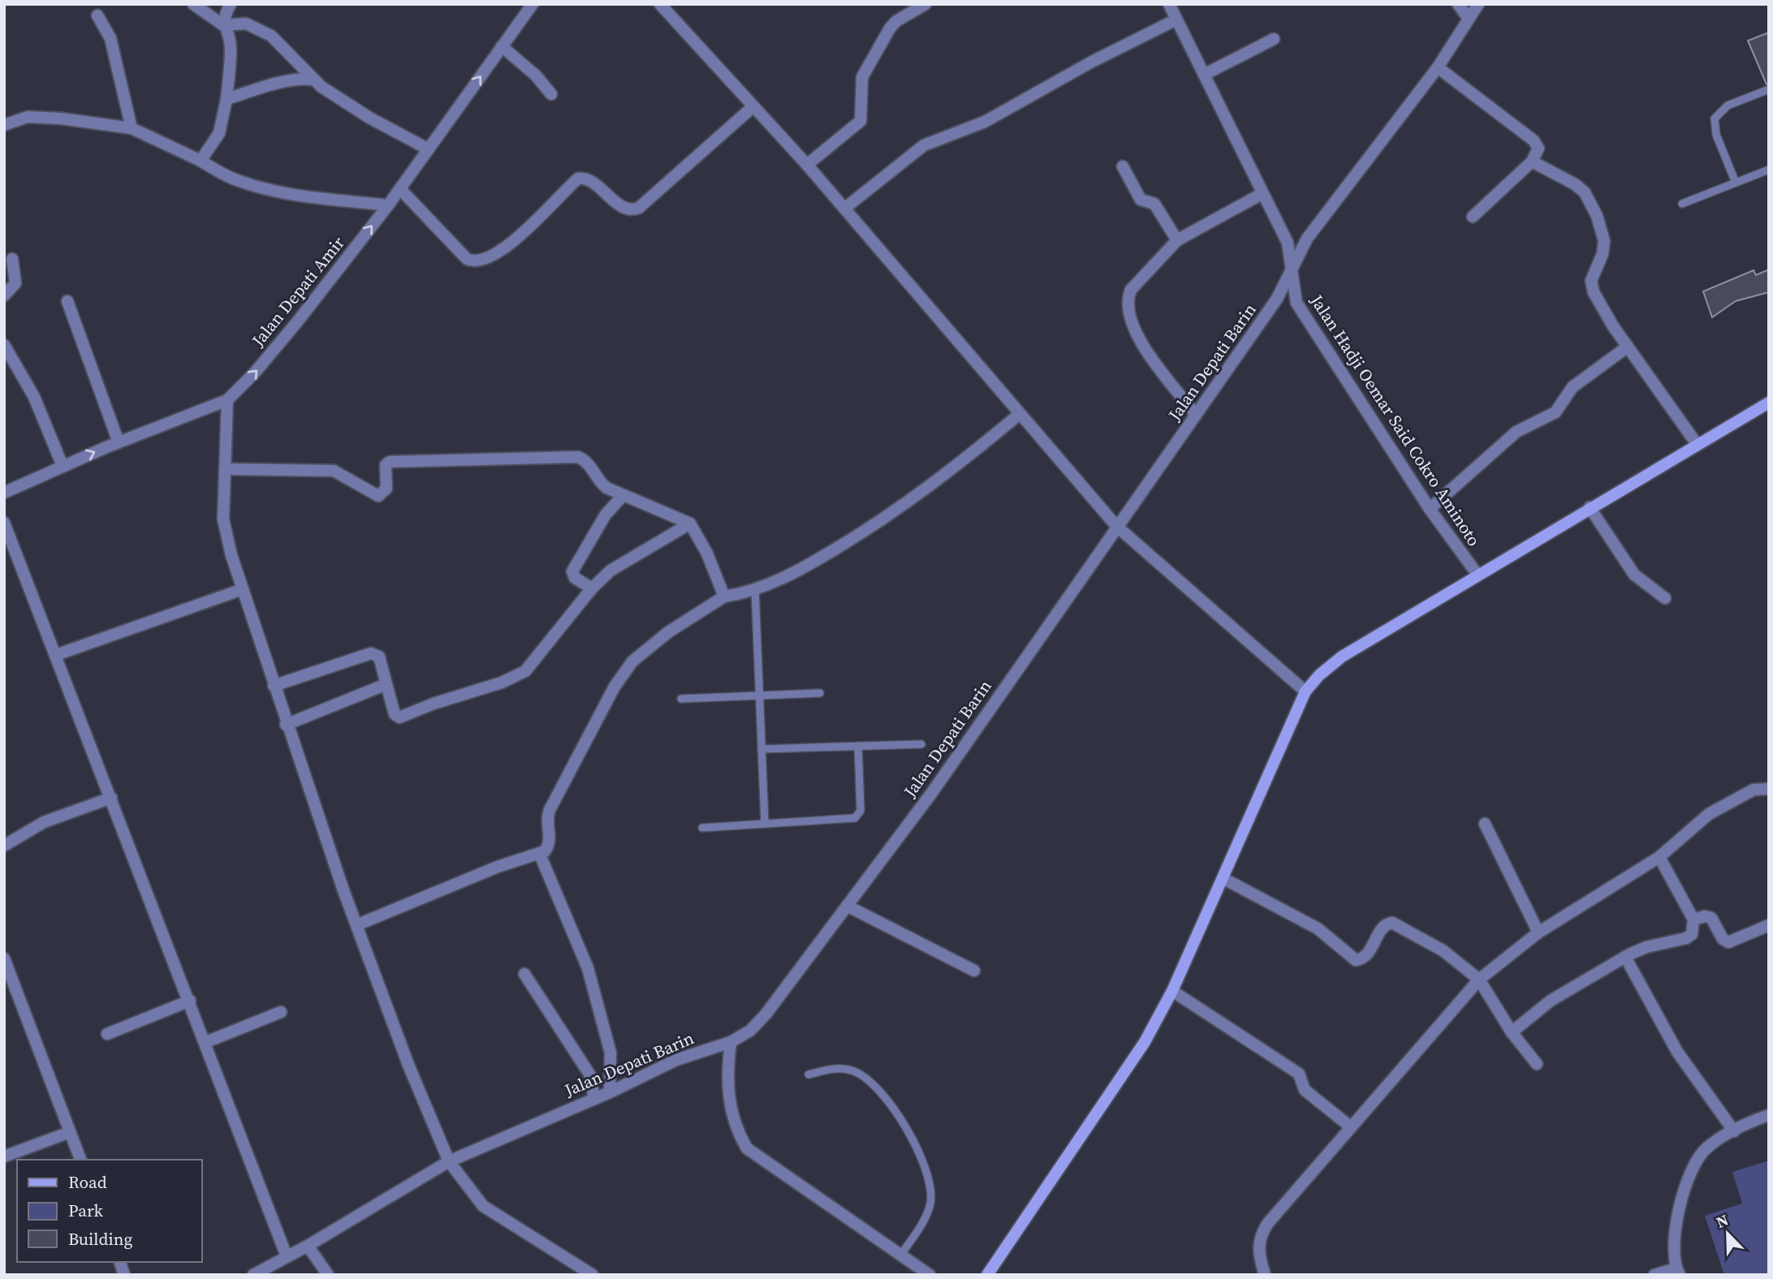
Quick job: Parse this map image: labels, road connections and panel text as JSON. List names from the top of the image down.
{
  "streets": {
    "street": ["Jalan Depati Amir", "Jalan Depati Barin", "Jalan Hadji Oemar Said Cokro Aminoto"]
  },
  "crossings": [
    ["Jalan Depati Barin", "Jalan Hadji Oemar Said Cokro Aminoto"]
  ],
  "one_way": ["Jalan Depati Amir"],
  "legend": ["Road", "Park", "Building"],
  "north": "top left"
}
